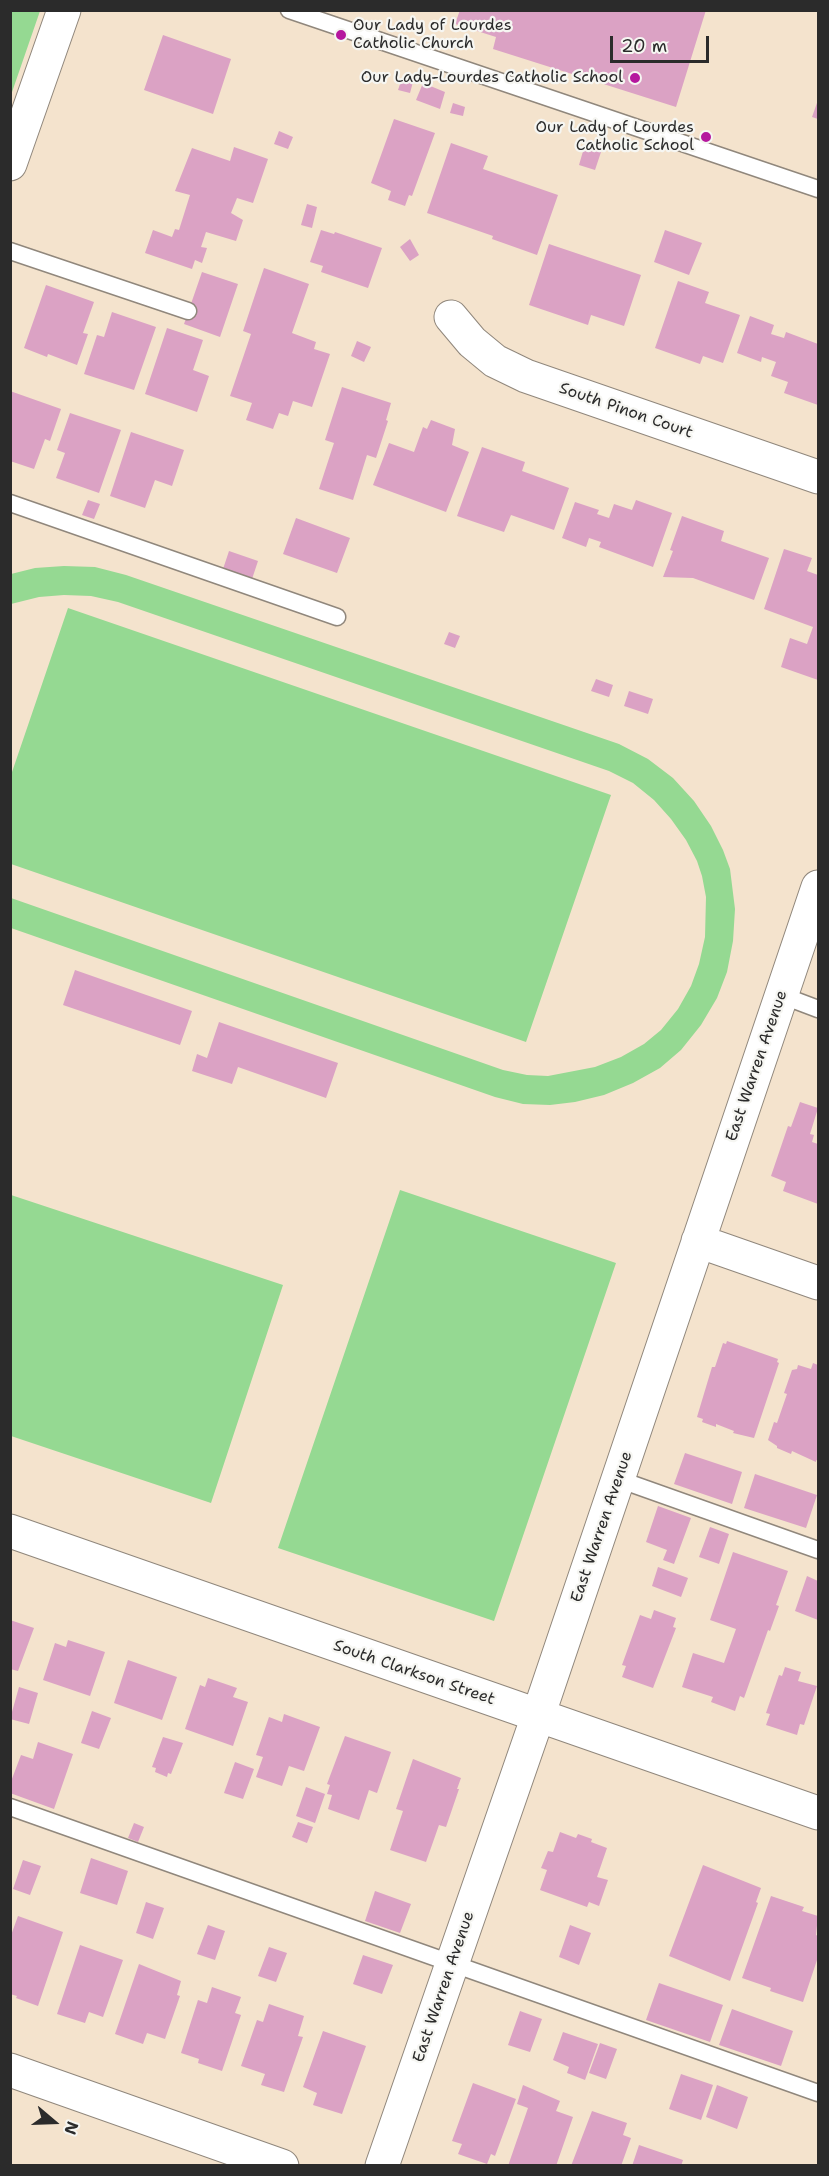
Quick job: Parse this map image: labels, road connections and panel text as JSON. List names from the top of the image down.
{
  "streets": {
    "street": ["South Pinon Court", "East Warren Avenue", "South Clarkson Street"]
  },
  "crossings": [
    ["East Warren Avenue", "South Clarkson Street"]
  ],
  "places": ["Our Lady of Lourdes Catholic Church", "Our Lady-Lourdes Catholic School", "Our Lady of Lourdes Catholic School"],
  "scale_bar": "20 m",
  "north": "right"
}
